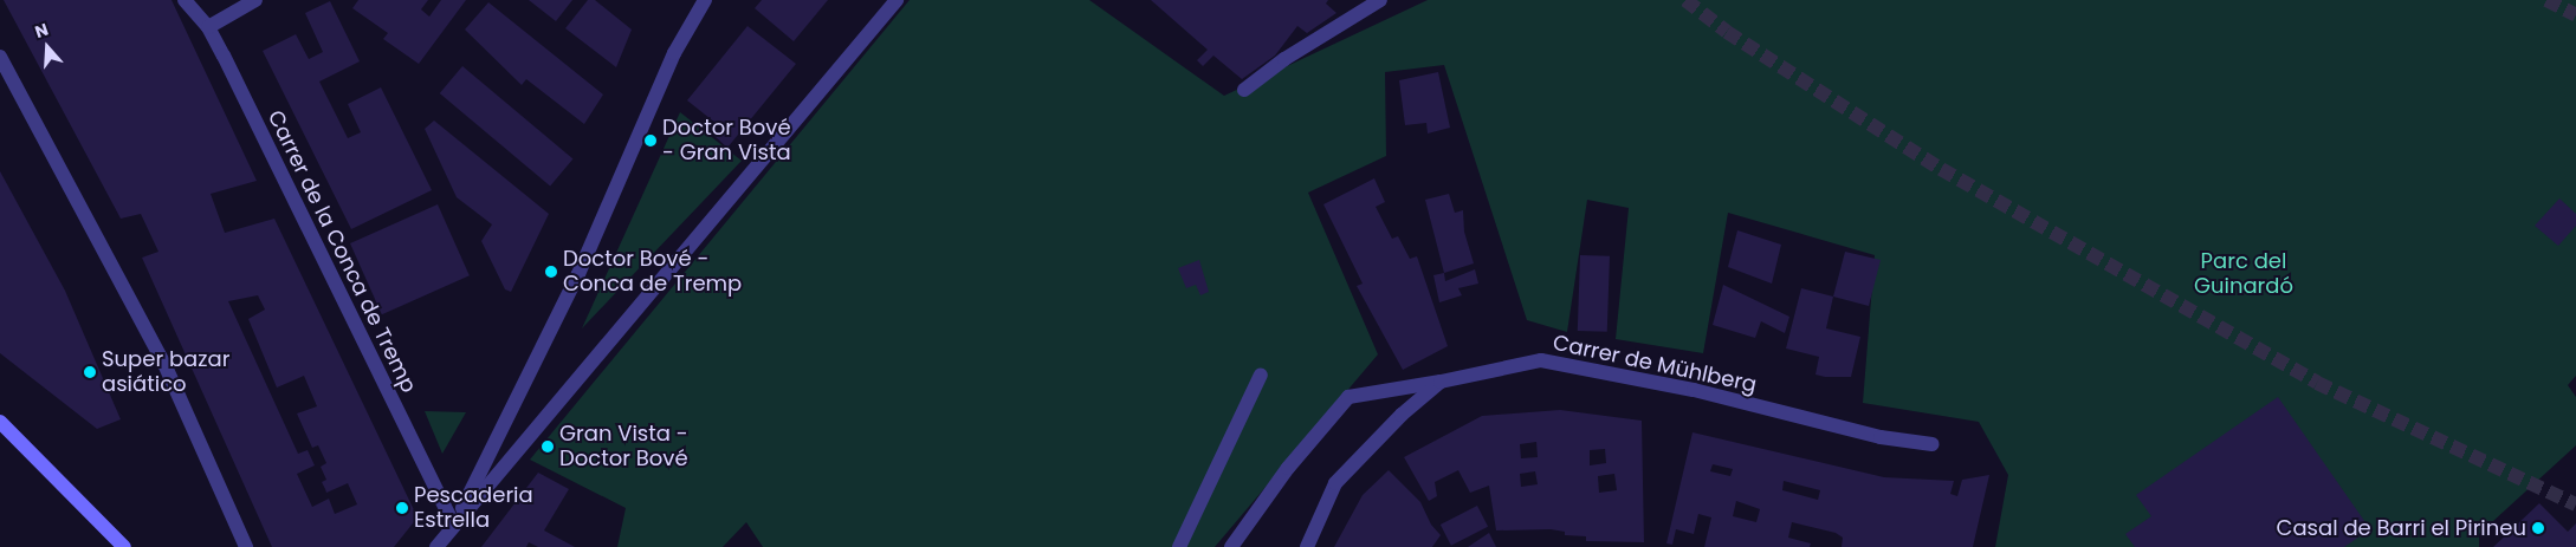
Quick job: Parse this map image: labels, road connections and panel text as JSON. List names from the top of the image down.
{
  "streets": {
    "street": ["Carrer de la Conca de Tremp", "Carrer de Mühlberg"]
  },
  "parks": ["Parc del Guinardó"],
  "places": [
    "Doctor Bové - Gran Vista",
    "Doctor Bové - Conca de Tremp",
    "Super bazar asiático",
    "Gran Vista - Doctor Bové",
    "Pescaderia Estrella",
    "Casal de Barri el Pirineu"
  ],
  "north": "top"
}
